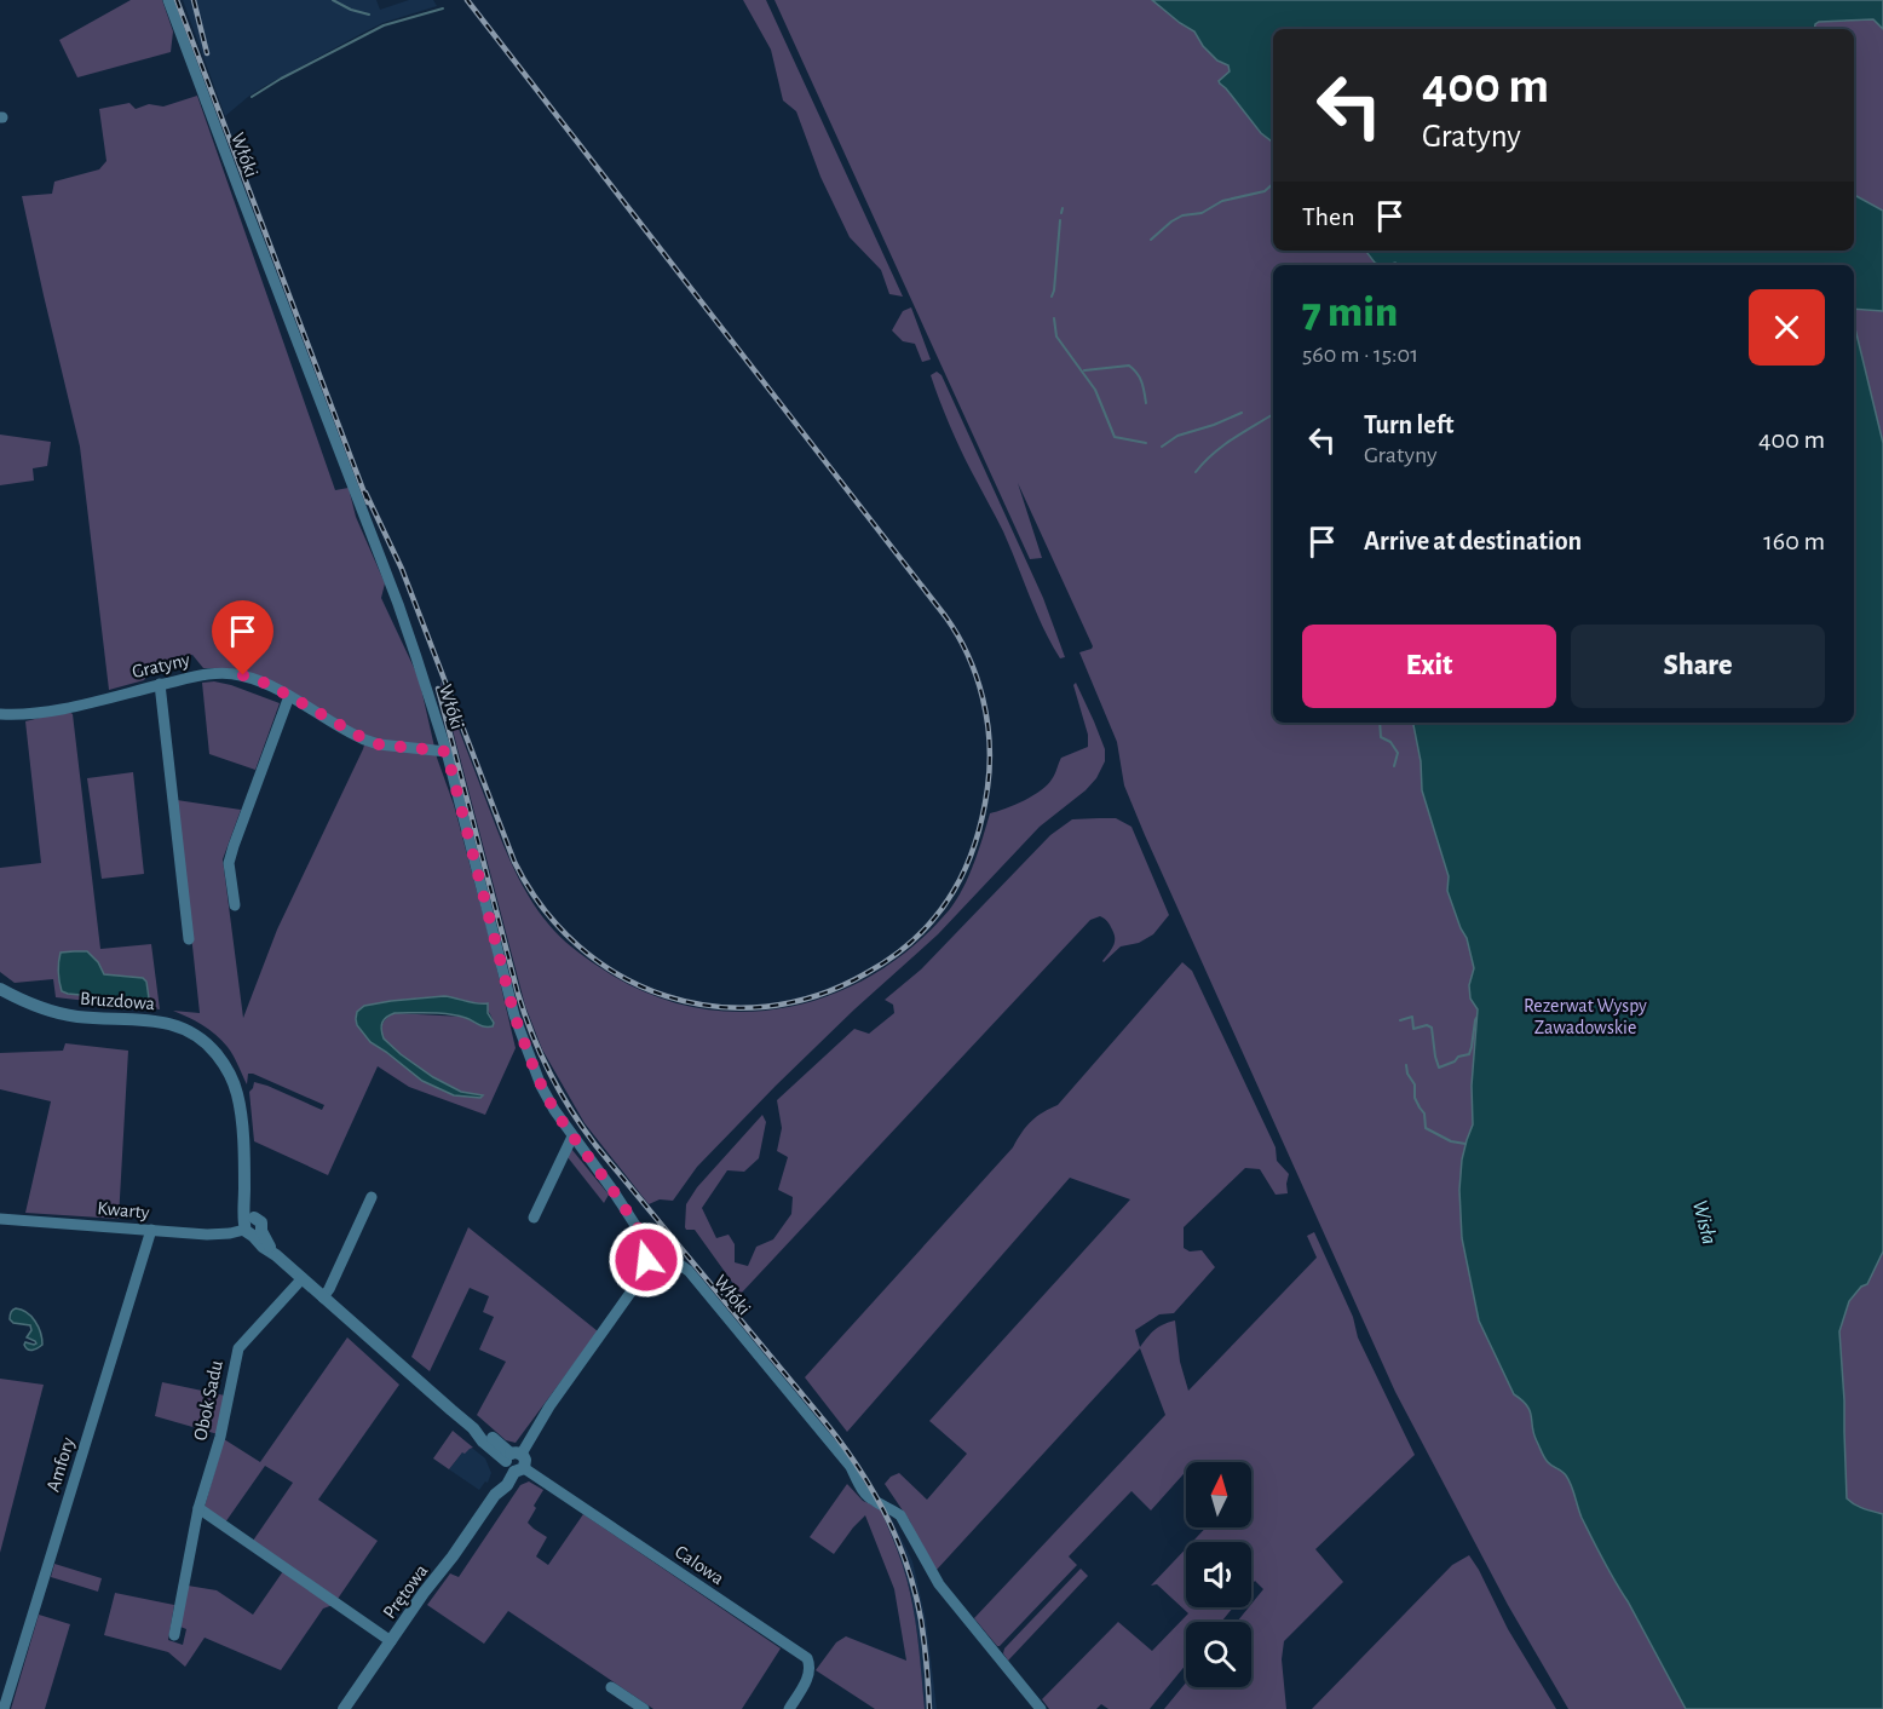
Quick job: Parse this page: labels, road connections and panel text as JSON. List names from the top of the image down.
{
  "streets": {
    "street": [
      "Włóki",
      "Gratyny",
      "Bruzdowa",
      "Kwarty",
      "Obok Sadu",
      "Amfory",
      "Calowa",
      "Prętowa"
    ]
  },
  "crossings": [
    ["Włóki", "Gratyny"],
    ["Włóki", "Prętowa"],
    ["Bruzdowa", "Kwarty"],
    ["Kwarty", "Amfory"],
    ["Calowa", "Prętowa"]
  ],
  "water": ["Wisła"],
  "parks": ["Rezerwat Wyspy Zawadowskie"],
  "north": "top",
  "page": {
    "turn": ["400 m", "Gratyny"],
    "then": "Then",
    "heading": ["7 min", "560 m · 15:01"],
    "list": [
      {
        "name": "Turn left",
        "note": "Gratyny",
        "value": "400 m"
      },
      {
        "name": "Arrive at destination",
        "value": "160 m"
      }
    ],
    "buttons": ["Exit", "Share"]
  }
}
